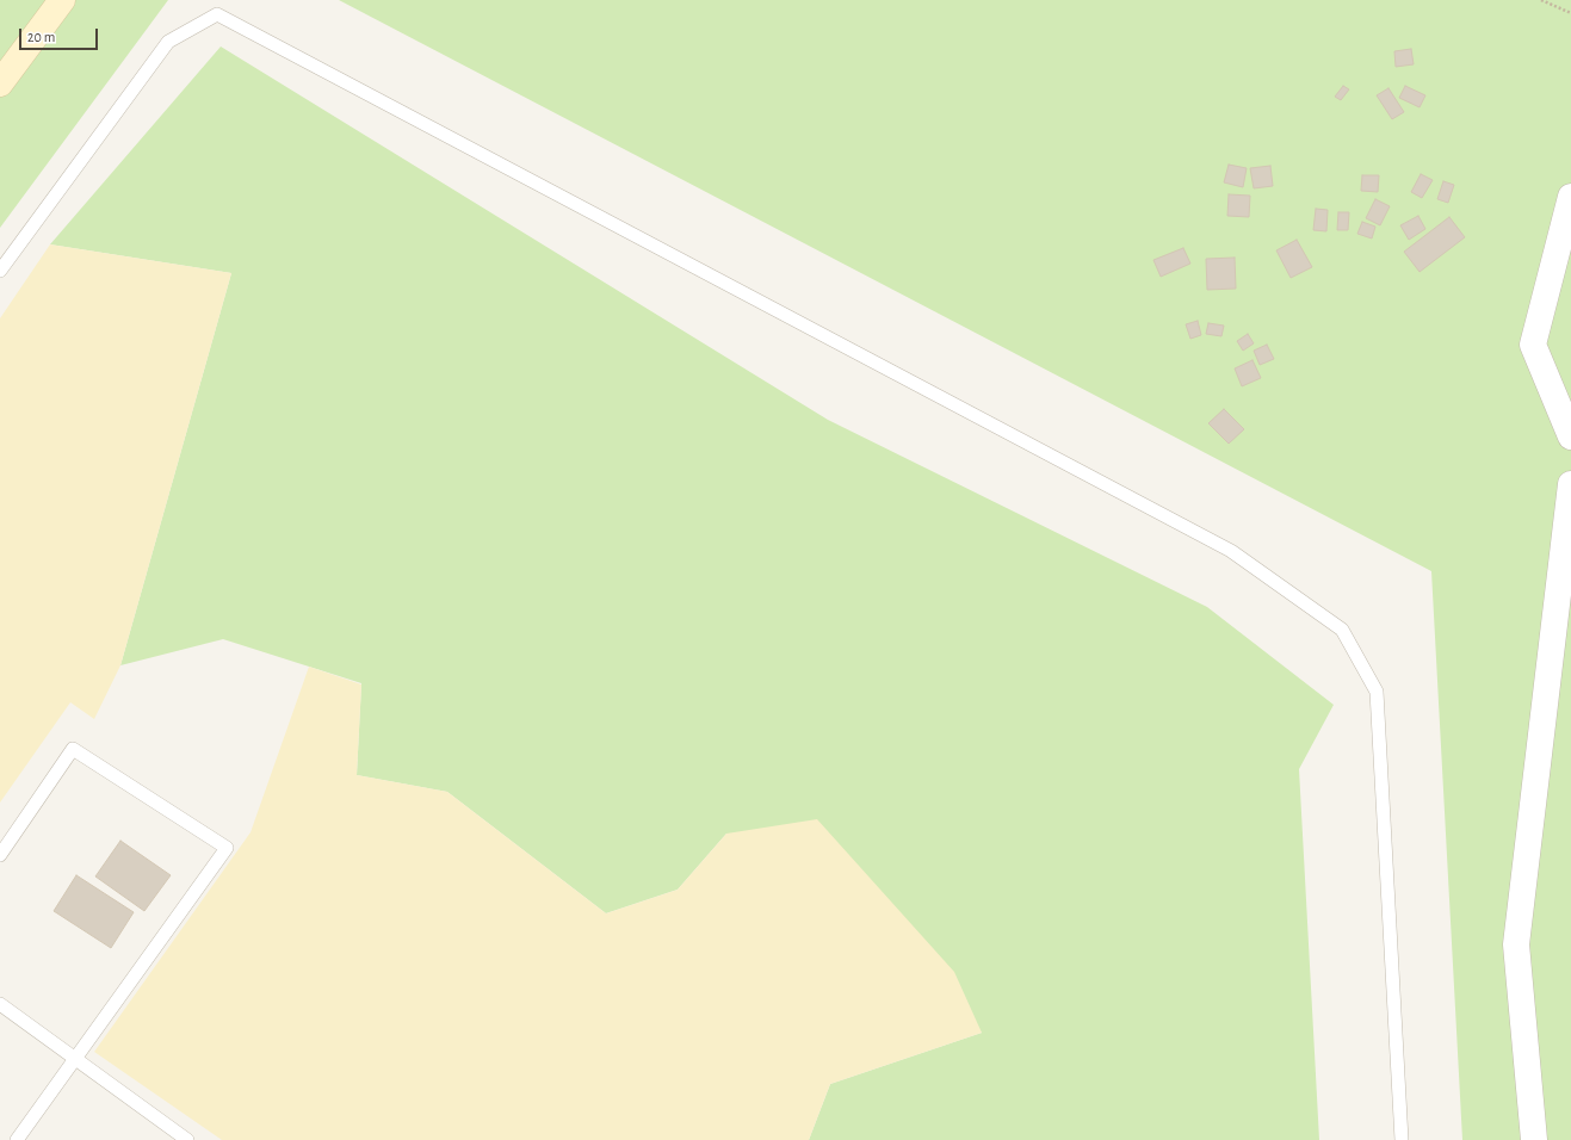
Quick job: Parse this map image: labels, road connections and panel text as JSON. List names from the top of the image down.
{
  "scale_bar": "20 m"
}
